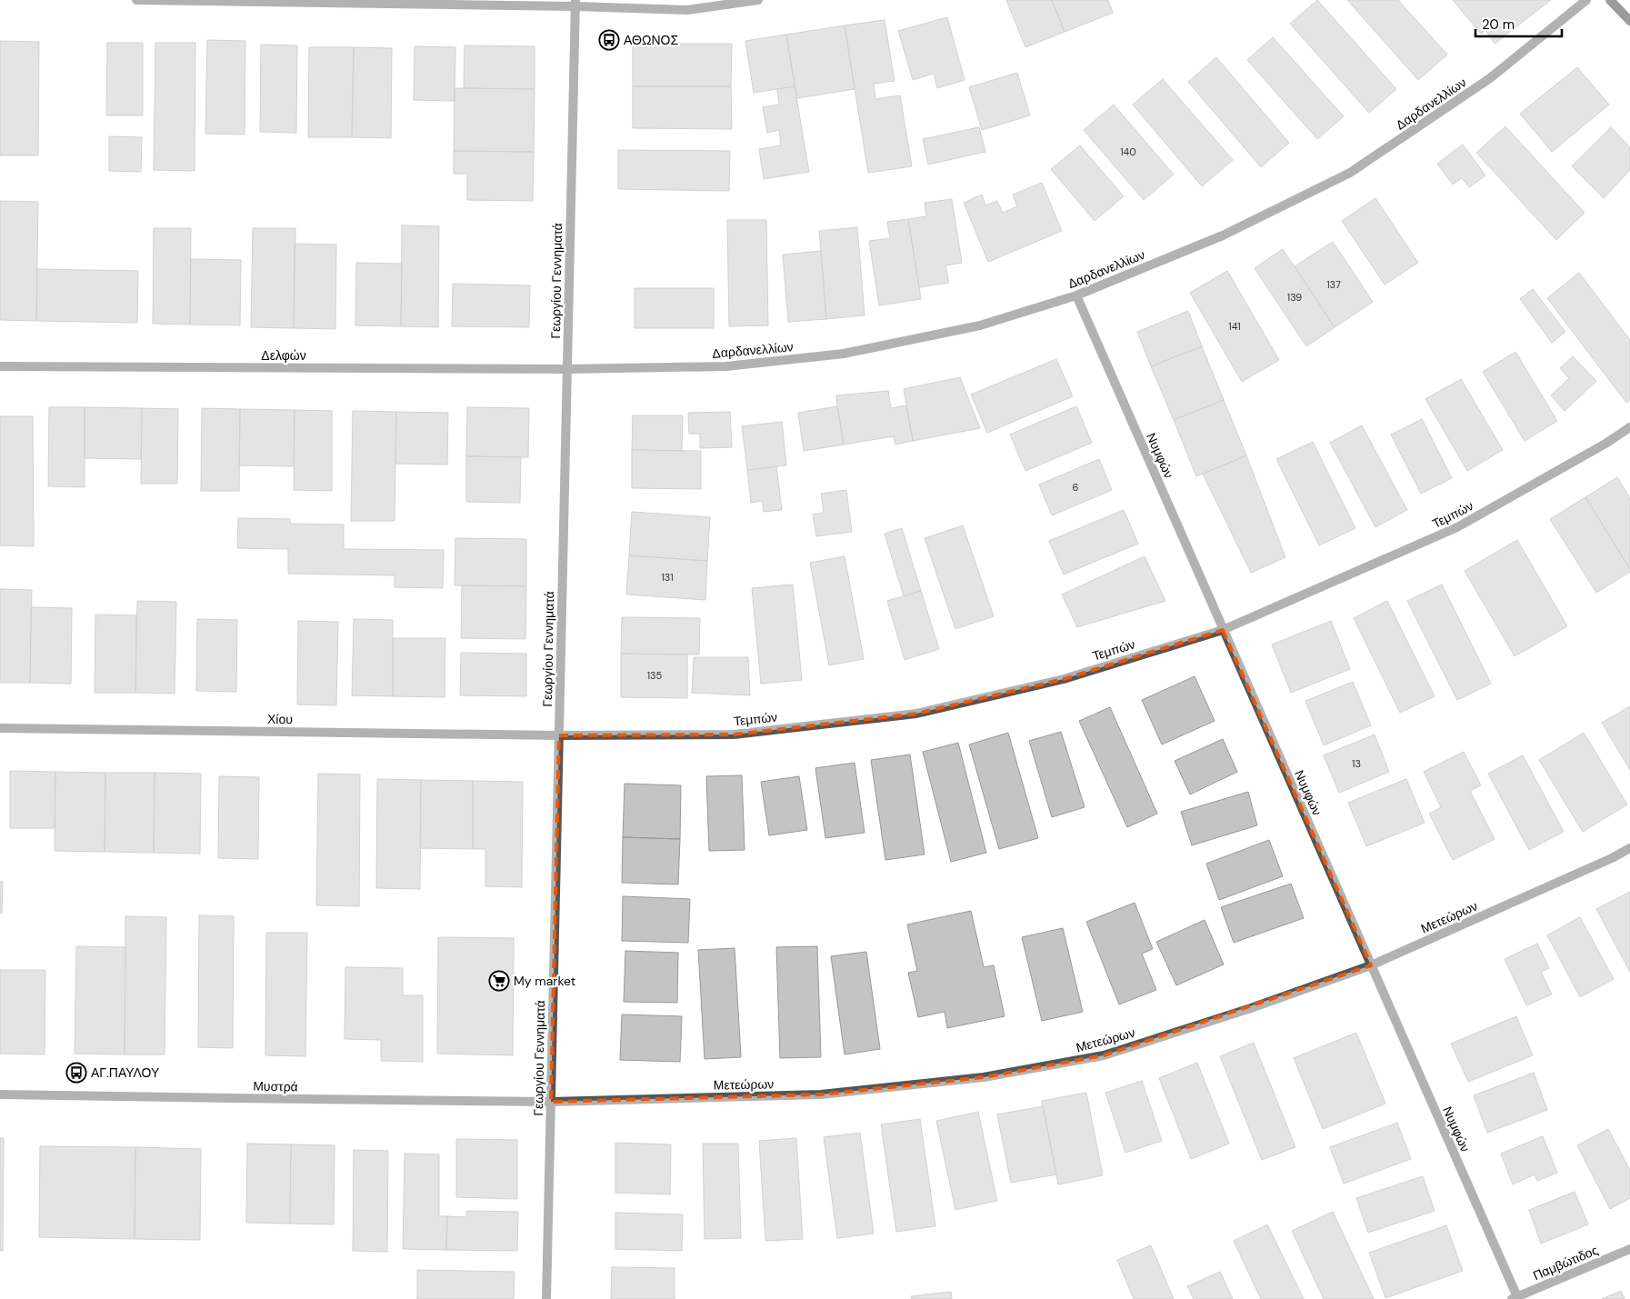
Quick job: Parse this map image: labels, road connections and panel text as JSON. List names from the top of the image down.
{
  "streets": {
    "street": [
      "Δαρδανελλίων",
      "Γεωργίου Γεννηματά",
      "Δελφών",
      "Νυμφών",
      "Τεμπών",
      "Χίου",
      "Μετεώρων",
      "Μυστρά",
      "Παμβώτιδος"
    ]
  },
  "crossings": [
    ["Δαρδανελλίων", "Γεωργίου Γεννηματά"],
    ["Δαρδανελλίων", "Δελφών"],
    ["Δαρδανελλίων", "Νυμφών"],
    ["Γεωργίου Γεννηματά", "Δελφών"],
    ["Γεωργίου Γεννηματά", "Τεμπών"],
    ["Γεωργίου Γεννηματά", "Χίου"],
    ["Γεωργίου Γεννηματά", "Μετεώρων"],
    ["Γεωργίου Γεννηματά", "Μυστρά"],
    ["Νυμφών", "Τεμπών"],
    ["Νυμφών", "Μετεώρων"],
    ["Νυμφών", "Παμβώτιδος"],
    ["Τεμπών", "Χίου"],
    ["Μετεώρων", "Μυστρά"]
  ],
  "places": {
    "bus stop": ["ΑΘΩΝΟΣ", "ΑΓ.ΠΑΥΛΟΥ"],
    "supermarket": ["My market"]
  },
  "house_numbers": [
    "140",
    "137",
    "139",
    "141",
    "6",
    "131",
    "135",
    "13"
  ],
  "scale_bar": "20 m"
}
